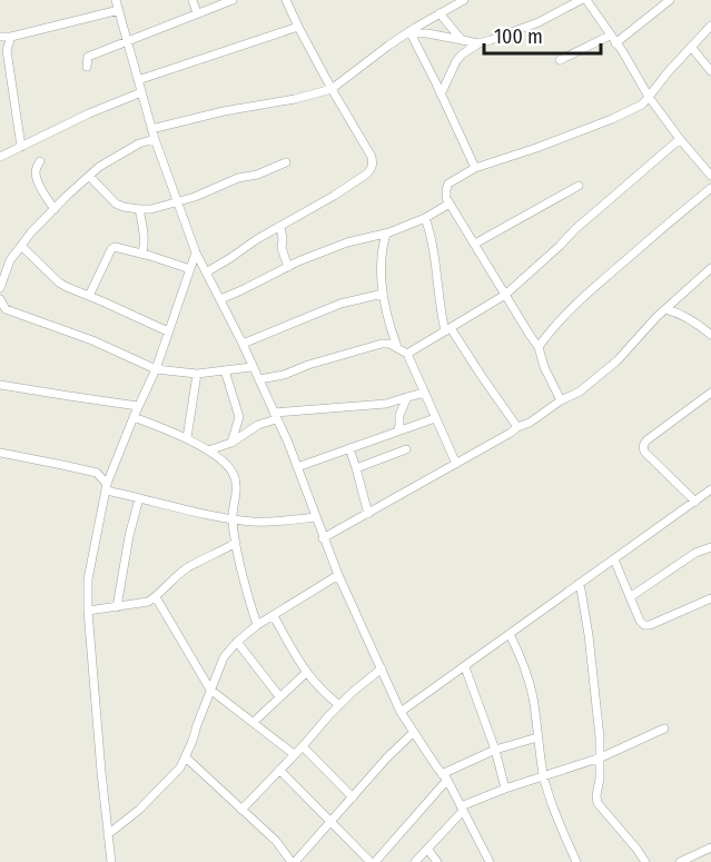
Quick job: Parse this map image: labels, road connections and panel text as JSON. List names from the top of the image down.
{
  "scale_bar": "100 m"
}
